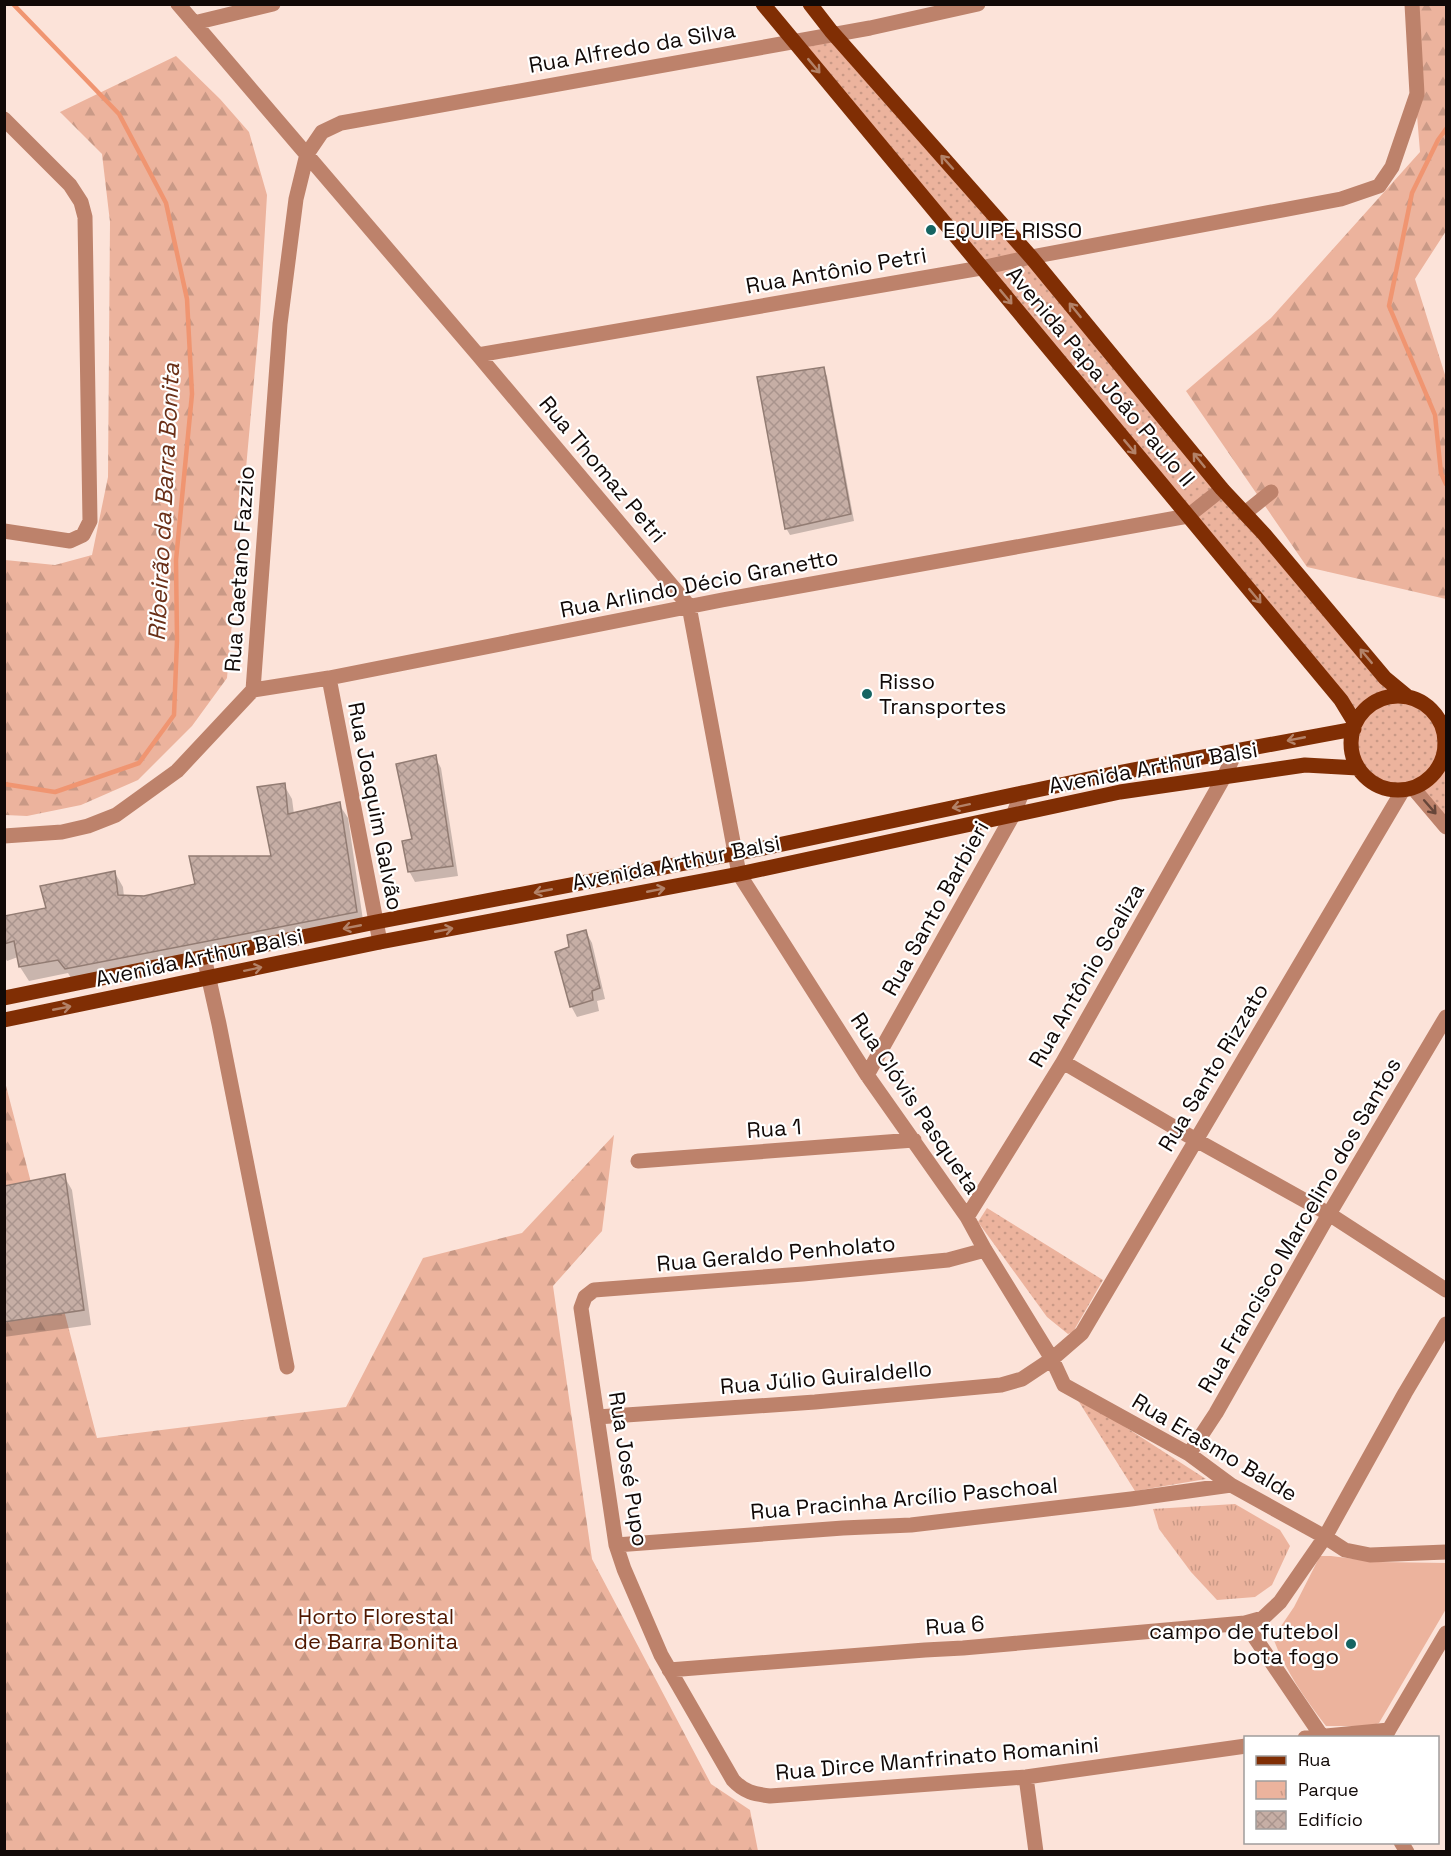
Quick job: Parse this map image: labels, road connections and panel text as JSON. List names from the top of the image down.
{
  "streets": {
    "main road": ["Avenida Papa João Paulo II", "Avenida Arthur Balsi"],
    "street": [
      "Rua Alfredo da Silva",
      "Rua Antônio Petri",
      "Rua Thomaz Petri",
      "Rua Caetano Fazzio",
      "Rua Arlindo Décio Granetto",
      "Rua Joaquim Galvão",
      "Rua Santo Barbieri",
      "Rua Antônio Scaliza",
      "Rua Santo Rizzato",
      "Rua Clóvis Pasqueta",
      "Rua 1",
      "Rua Francisco Marcelino dos Santos",
      "Rua Geraldo Penholato",
      "Rua Júlio Guiraldello",
      "Rua Erasmo Balde",
      "Rua José Pupo",
      "Rua Pracinha Arcílio Paschoal",
      "Rua 6",
      "Rua Dirce Manfrinato Romanini"
    ]
  },
  "crossings": [
    ["Rua Alfredo da Silva", "Avenida Papa João Paulo II"],
    ["Rua Alfredo da Silva", "Rua Thomaz Petri"],
    ["Rua Alfredo da Silva", "Rua Caetano Fazzio"],
    ["Rua Antônio Petri", "Avenida Papa João Paulo II"],
    ["Rua Antônio Petri", "Rua Thomaz Petri"],
    ["Avenida Papa João Paulo II", "Rua Arlindo Décio Granetto"],
    ["Avenida Papa João Paulo II", "Avenida Arthur Balsi"],
    ["Avenida Papa João Paulo II", "Rua Santo Rizzato"],
    ["Rua Thomaz Petri", "Rua Caetano Fazzio"],
    ["Rua Thomaz Petri", "Rua Arlindo Décio Granetto"],
    ["Rua Thomaz Petri", "Avenida Arthur Balsi"],
    ["Rua Thomaz Petri", "Rua Clóvis Pasqueta"],
    ["Rua Caetano Fazzio", "Rua Arlindo Décio Granetto"],
    ["Rua Arlindo Décio Granetto", "Rua Joaquim Galvão"],
    ["Avenida Arthur Balsi", "Rua Joaquim Galvão"],
    ["Avenida Arthur Balsi", "Rua Santo Barbieri"],
    ["Avenida Arthur Balsi", "Rua Antônio Scaliza"],
    ["Avenida Arthur Balsi", "Rua Santo Rizzato"],
    ["Avenida Arthur Balsi", "Rua Clóvis Pasqueta"],
    ["Rua Santo Barbieri", "Rua Clóvis Pasqueta"],
    ["Rua Antônio Scaliza", "Rua Clóvis Pasqueta"],
    ["Rua Santo Rizzato", "Rua Clóvis Pasqueta"],
    ["Rua Santo Rizzato", "Rua Júlio Guiraldello"],
    ["Rua Santo Rizzato", "Rua Erasmo Balde"],
    ["Rua Clóvis Pasqueta", "Rua 1"],
    ["Rua Clóvis Pasqueta", "Rua Geraldo Penholato"],
    ["Rua Clóvis Pasqueta", "Rua Júlio Guiraldello"],
    ["Rua Clóvis Pasqueta", "Rua Erasmo Balde"],
    ["Rua Francisco Marcelino dos Santos", "Rua Erasmo Balde"],
    ["Rua Geraldo Penholato", "Rua José Pupo"],
    ["Rua Júlio Guiraldello", "Rua Erasmo Balde"],
    ["Rua Júlio Guiraldello", "Rua José Pupo"],
    ["Rua Erasmo Balde", "Rua Pracinha Arcílio Paschoal"],
    ["Rua José Pupo", "Rua Pracinha Arcílio Paschoal"],
    ["Rua José Pupo", "Rua 6"],
    ["Rua José Pupo", "Rua Dirce Manfrinato Romanini"]
  ],
  "water": ["Ribeirão da Barra Bonita"],
  "parks": ["Horto Florestal de Barra Bonita"],
  "places": ["EQUIPE RISSO", "Risso Transportes", "campo de futebol bota fogo"],
  "legend": ["Rua", "Parque", "Edifício"]
}
